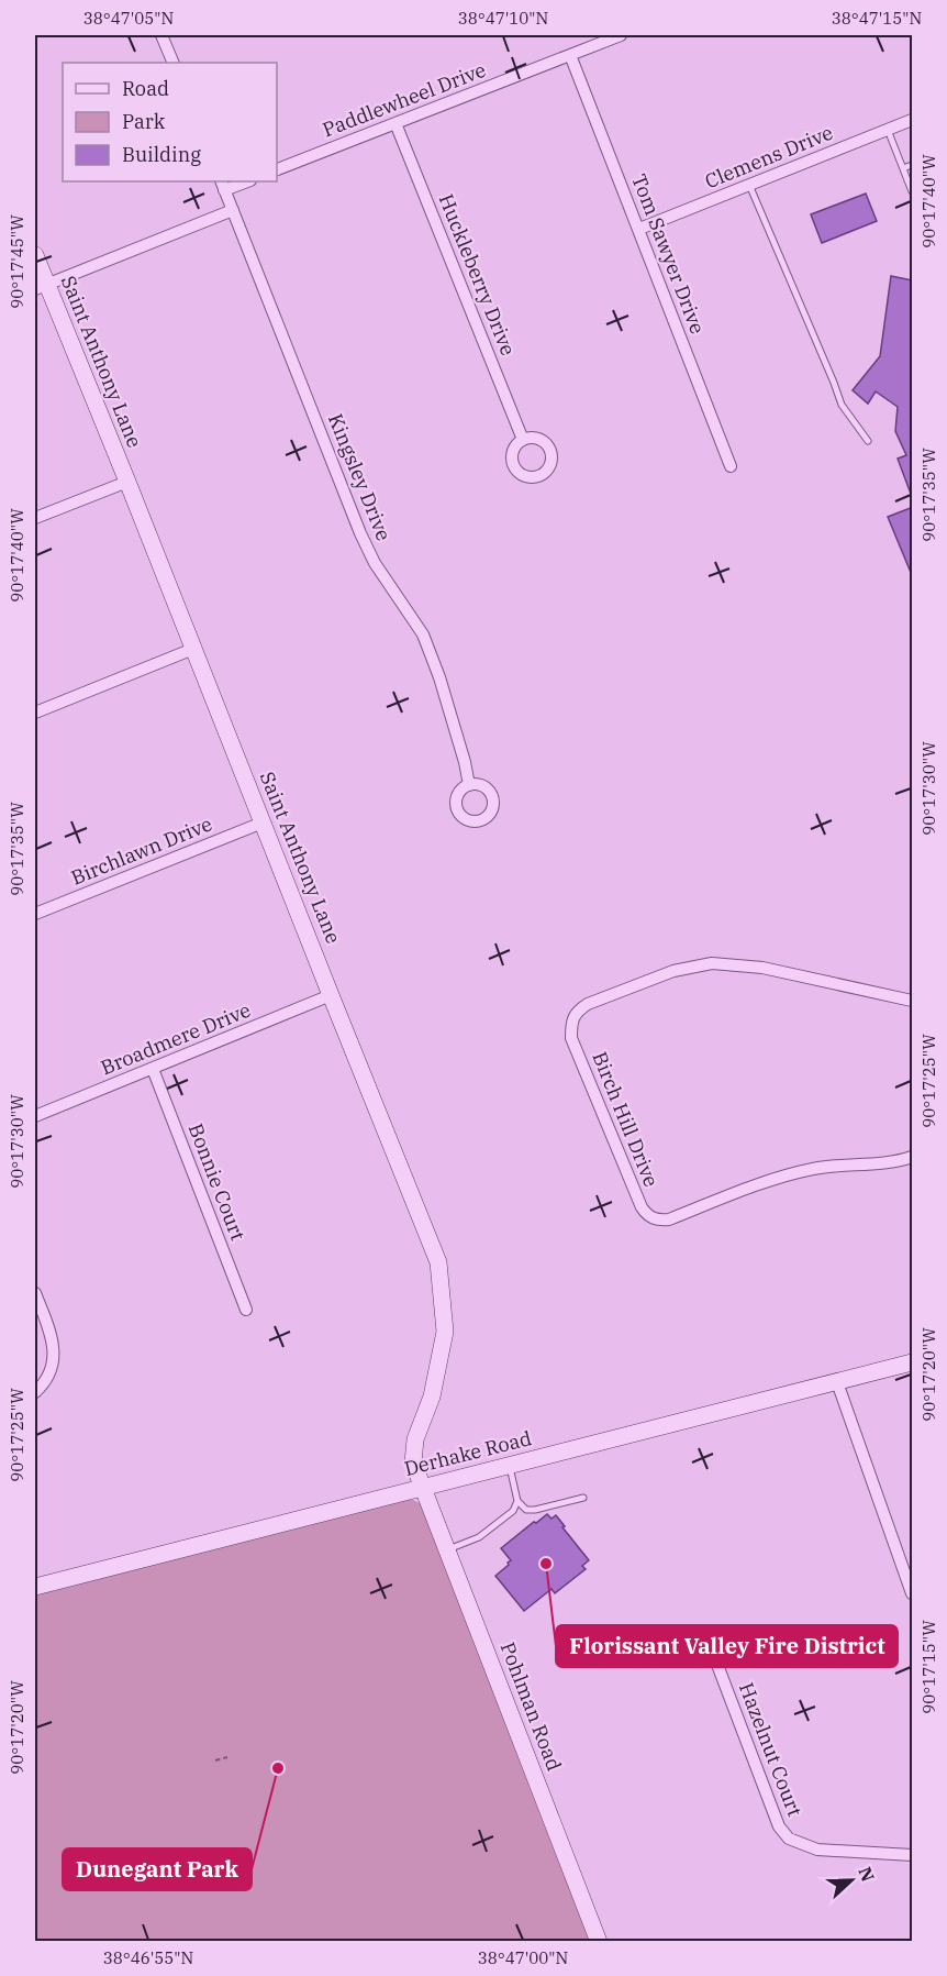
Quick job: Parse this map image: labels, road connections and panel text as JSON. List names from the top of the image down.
{
  "streets": {
    "street": [
      "Paddlewheel Drive",
      "Clemens Drive",
      "Tom Sawyer Drive",
      "Huckleberry Drive",
      "Saint Anthony Lane",
      "Kingsley Drive",
      "Birchlawn Drive",
      "Broadmere Drive",
      "Birch Hill Drive",
      "Bonnie Court",
      "Derhake Road",
      "Pohlman Road",
      "Hazelnut Court"
    ]
  },
  "crossings": [
    ["Paddlewheel Drive", "Tom Sawyer Drive"],
    ["Paddlewheel Drive", "Huckleberry Drive"],
    ["Clemens Drive", "Tom Sawyer Drive"],
    ["Saint Anthony Lane", "Birchlawn Drive"],
    ["Saint Anthony Lane", "Broadmere Drive"],
    ["Saint Anthony Lane", "Derhake Road"],
    ["Saint Anthony Lane", "Pohlman Road"],
    ["Broadmere Drive", "Bonnie Court"],
    ["Derhake Road", "Pohlman Road"]
  ],
  "places": ["Florissant Valley Fire District", "Dunegant Park"],
  "legend": ["Road", "Park", "Building"],
  "north": "right",
  "coordinates": [
    "38°47'05\"N",
    "38°47'10\"N",
    "38°47'15\"N",
    "90°17'40\"W",
    "90°17'45\"W",
    "90°17'35\"W",
    "90°17'30\"W",
    "90°17'25\"W",
    "90°17'20\"W",
    "90°17'15\"W",
    "38°46'55\"N",
    "38°47'00\"N"
  ]
}
